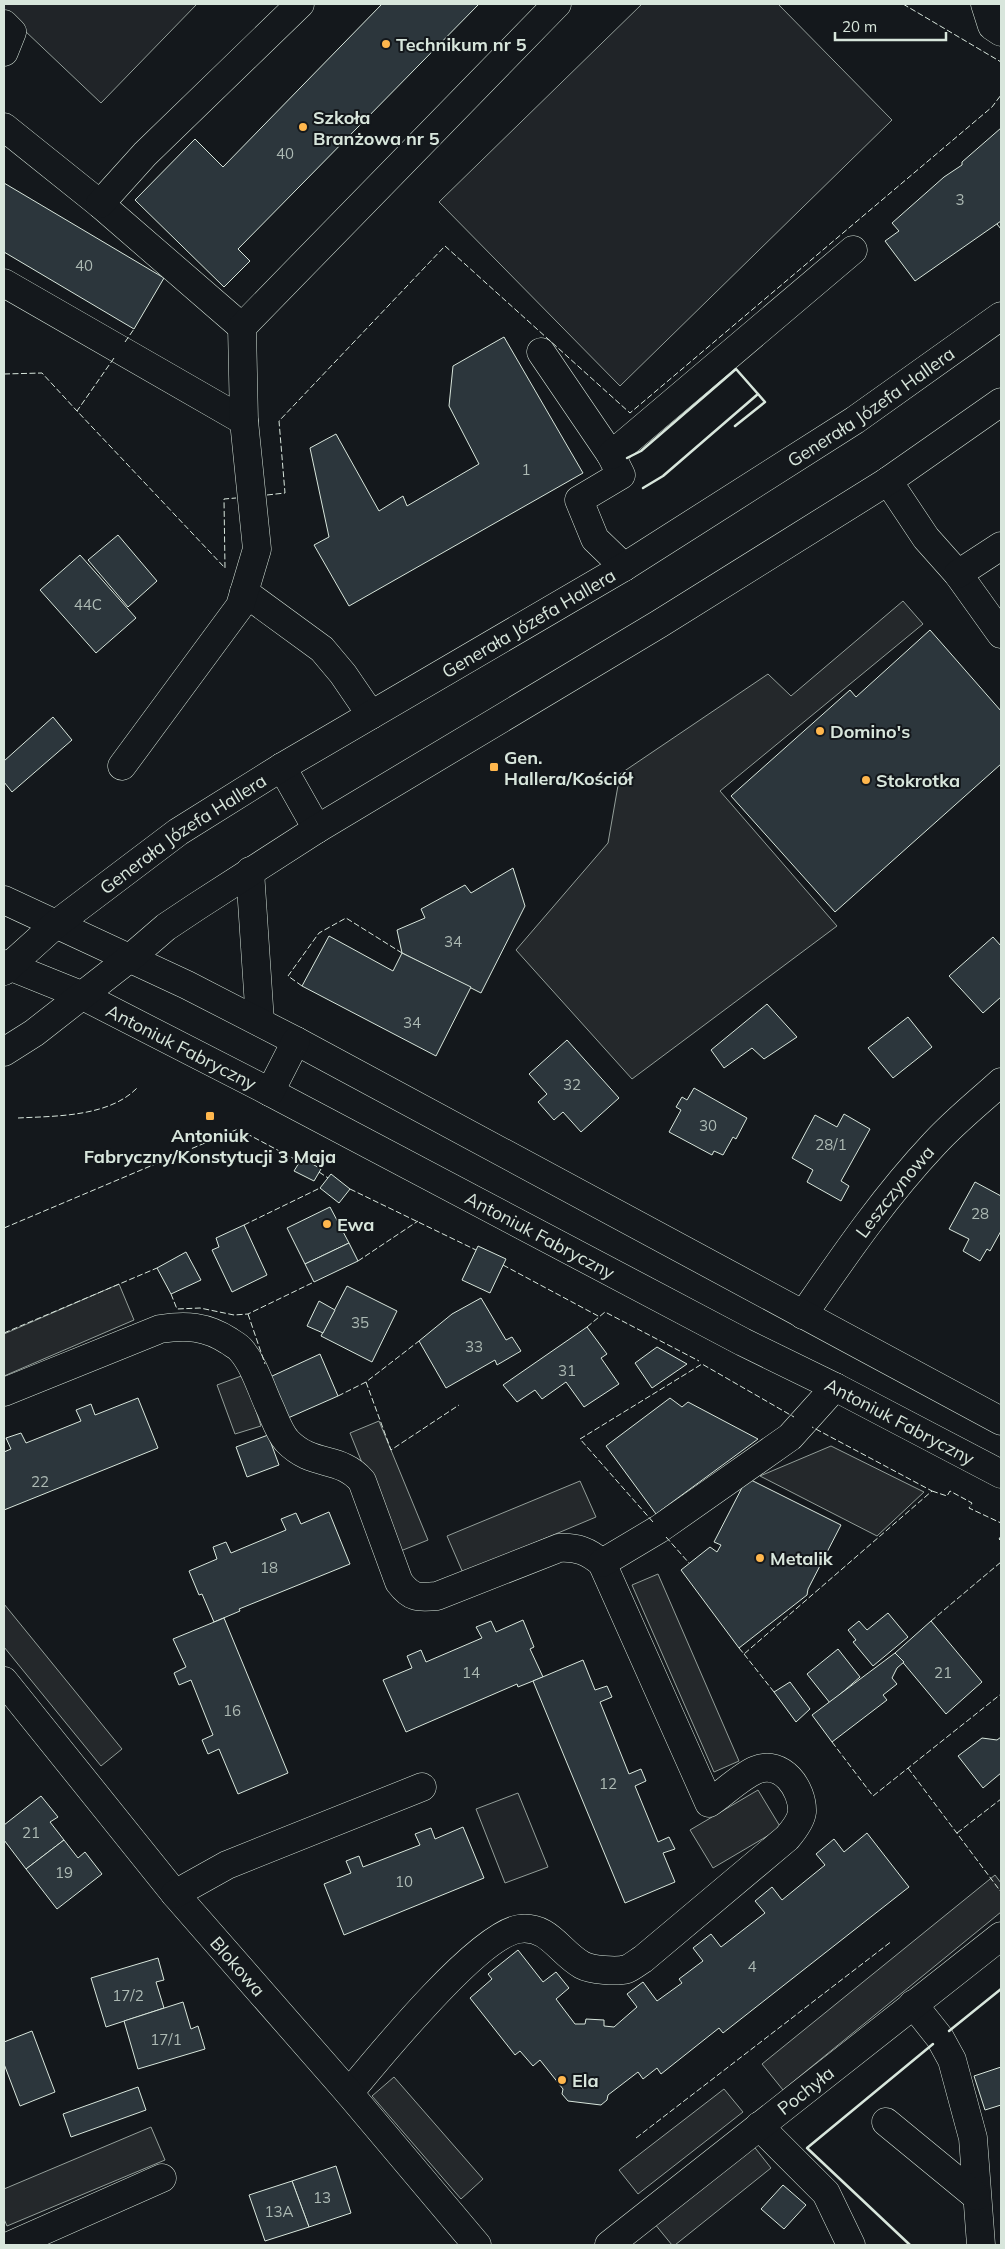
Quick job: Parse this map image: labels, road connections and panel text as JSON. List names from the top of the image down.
{
  "streets": {
    "main road": [
      "Generała Józefa Hallera",
      "Antoniuk Fabryczny",
      "Leszczynowa",
      "Blokowa",
      "Pochyła"
    ]
  },
  "crossings": [
    ["Generała Józefa Hallera", "Antoniuk Fabryczny"]
  ],
  "places": {
    "other": [
      "Technikum nr 5",
      "Szkoła Branżowa nr 5",
      "Domino's",
      "Stokrotka",
      "Ewa",
      "Metalik",
      "Ela"
    ],
    "transit": ["Gen. Hallera/Kościół", "Antoniuk Fabryczny/Konstytucji 3 Maja"]
  },
  "house_numbers": [
    "40",
    "3",
    "40",
    "1",
    "44C",
    "34",
    "34",
    "32",
    "30",
    "28/1",
    "28",
    "35",
    "33",
    "31",
    "22",
    "18",
    "14",
    "21",
    "16",
    "12",
    "21",
    "19",
    "10",
    "4",
    "17/2",
    "17/1",
    "13",
    "13A"
  ],
  "scale_bar": "20 m"
}
